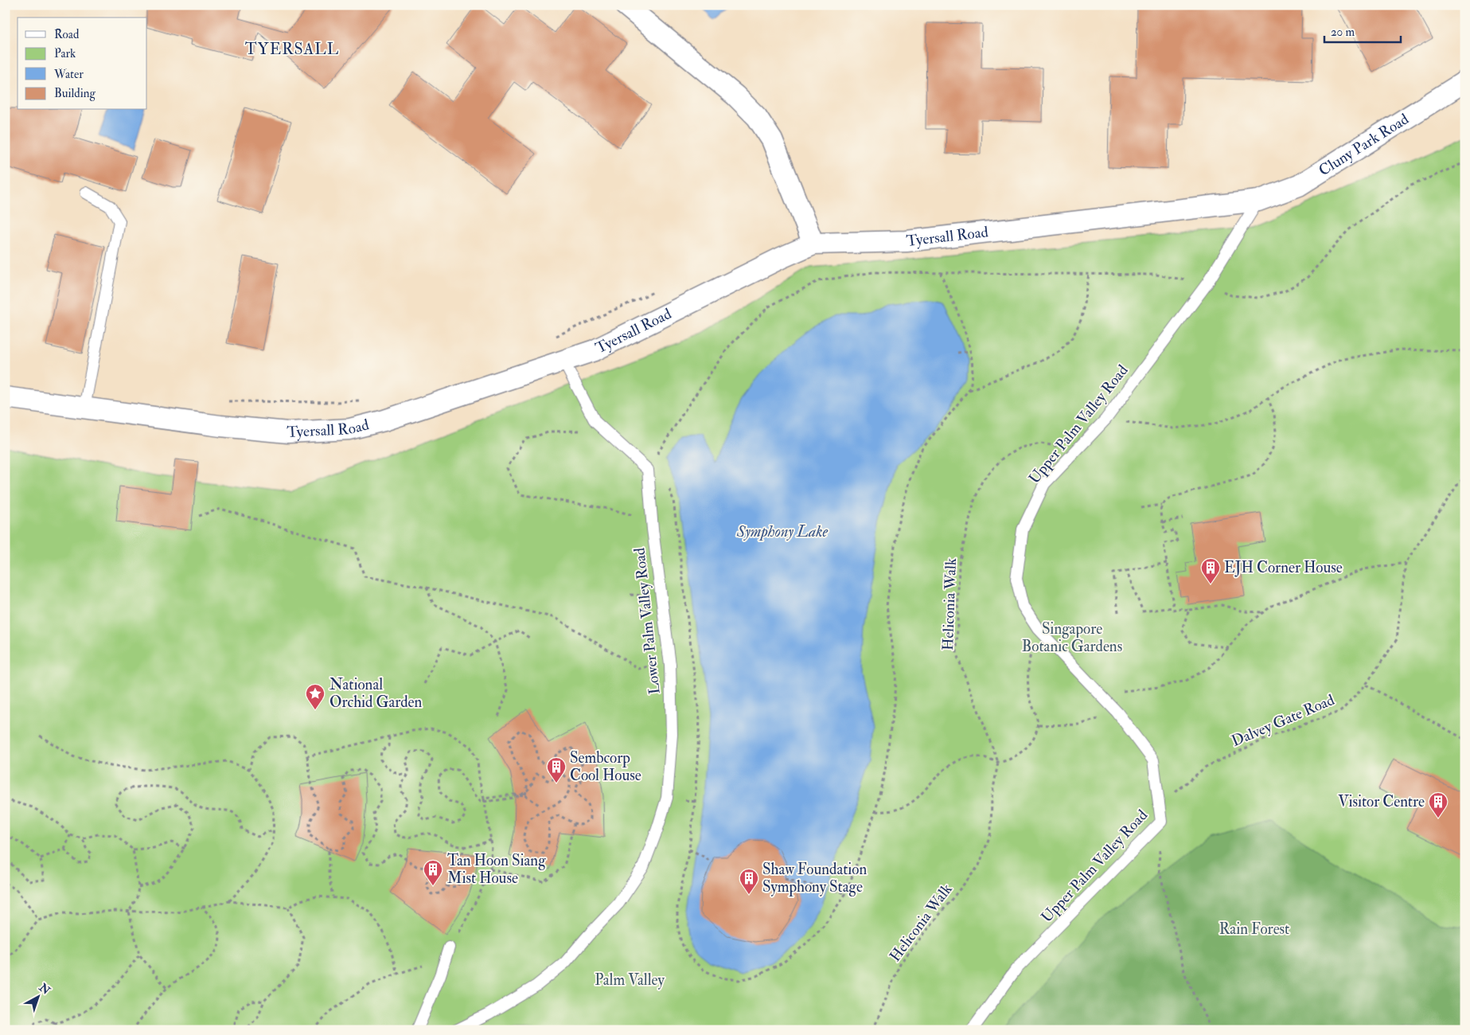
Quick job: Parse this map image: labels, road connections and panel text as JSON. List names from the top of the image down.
{
  "streets": {
    "street": ["Cluny Park Road", "Tyersall Road"],
    "lane": ["Upper Palm Valley Road", "Lower Palm Valley Road"],
    "path": ["Heliconia Walk", "Dalvey Gate Road"]
  },
  "crossings": [
    ["Cluny Park Road", "Tyersall Road"],
    ["Cluny Park Road", "Upper Palm Valley Road"],
    ["Tyersall Road", "Upper Palm Valley Road"],
    ["Upper Palm Valley Road", "Heliconia Walk"],
    ["Upper Palm Valley Road", "Dalvey Gate Road"]
  ],
  "districts": ["TYERSALL"],
  "water": ["Symphony Lake"],
  "parks": ["Singapore Botanic Gardens", "Rain Forest", "Palm Valley"],
  "places": {
    "building": [
      "EJH Corner House",
      "Sembcorp Cool House",
      "Visitor Centre",
      "Tan Hoon Siang Mist House",
      "Shaw Foundation Symphony Stage"
    ],
    "place": ["National Orchid Garden"]
  },
  "legend": [
    "Road",
    "Park",
    "Water",
    "Building"
  ],
  "scale_bar": "20 m",
  "north": "top right"
}
